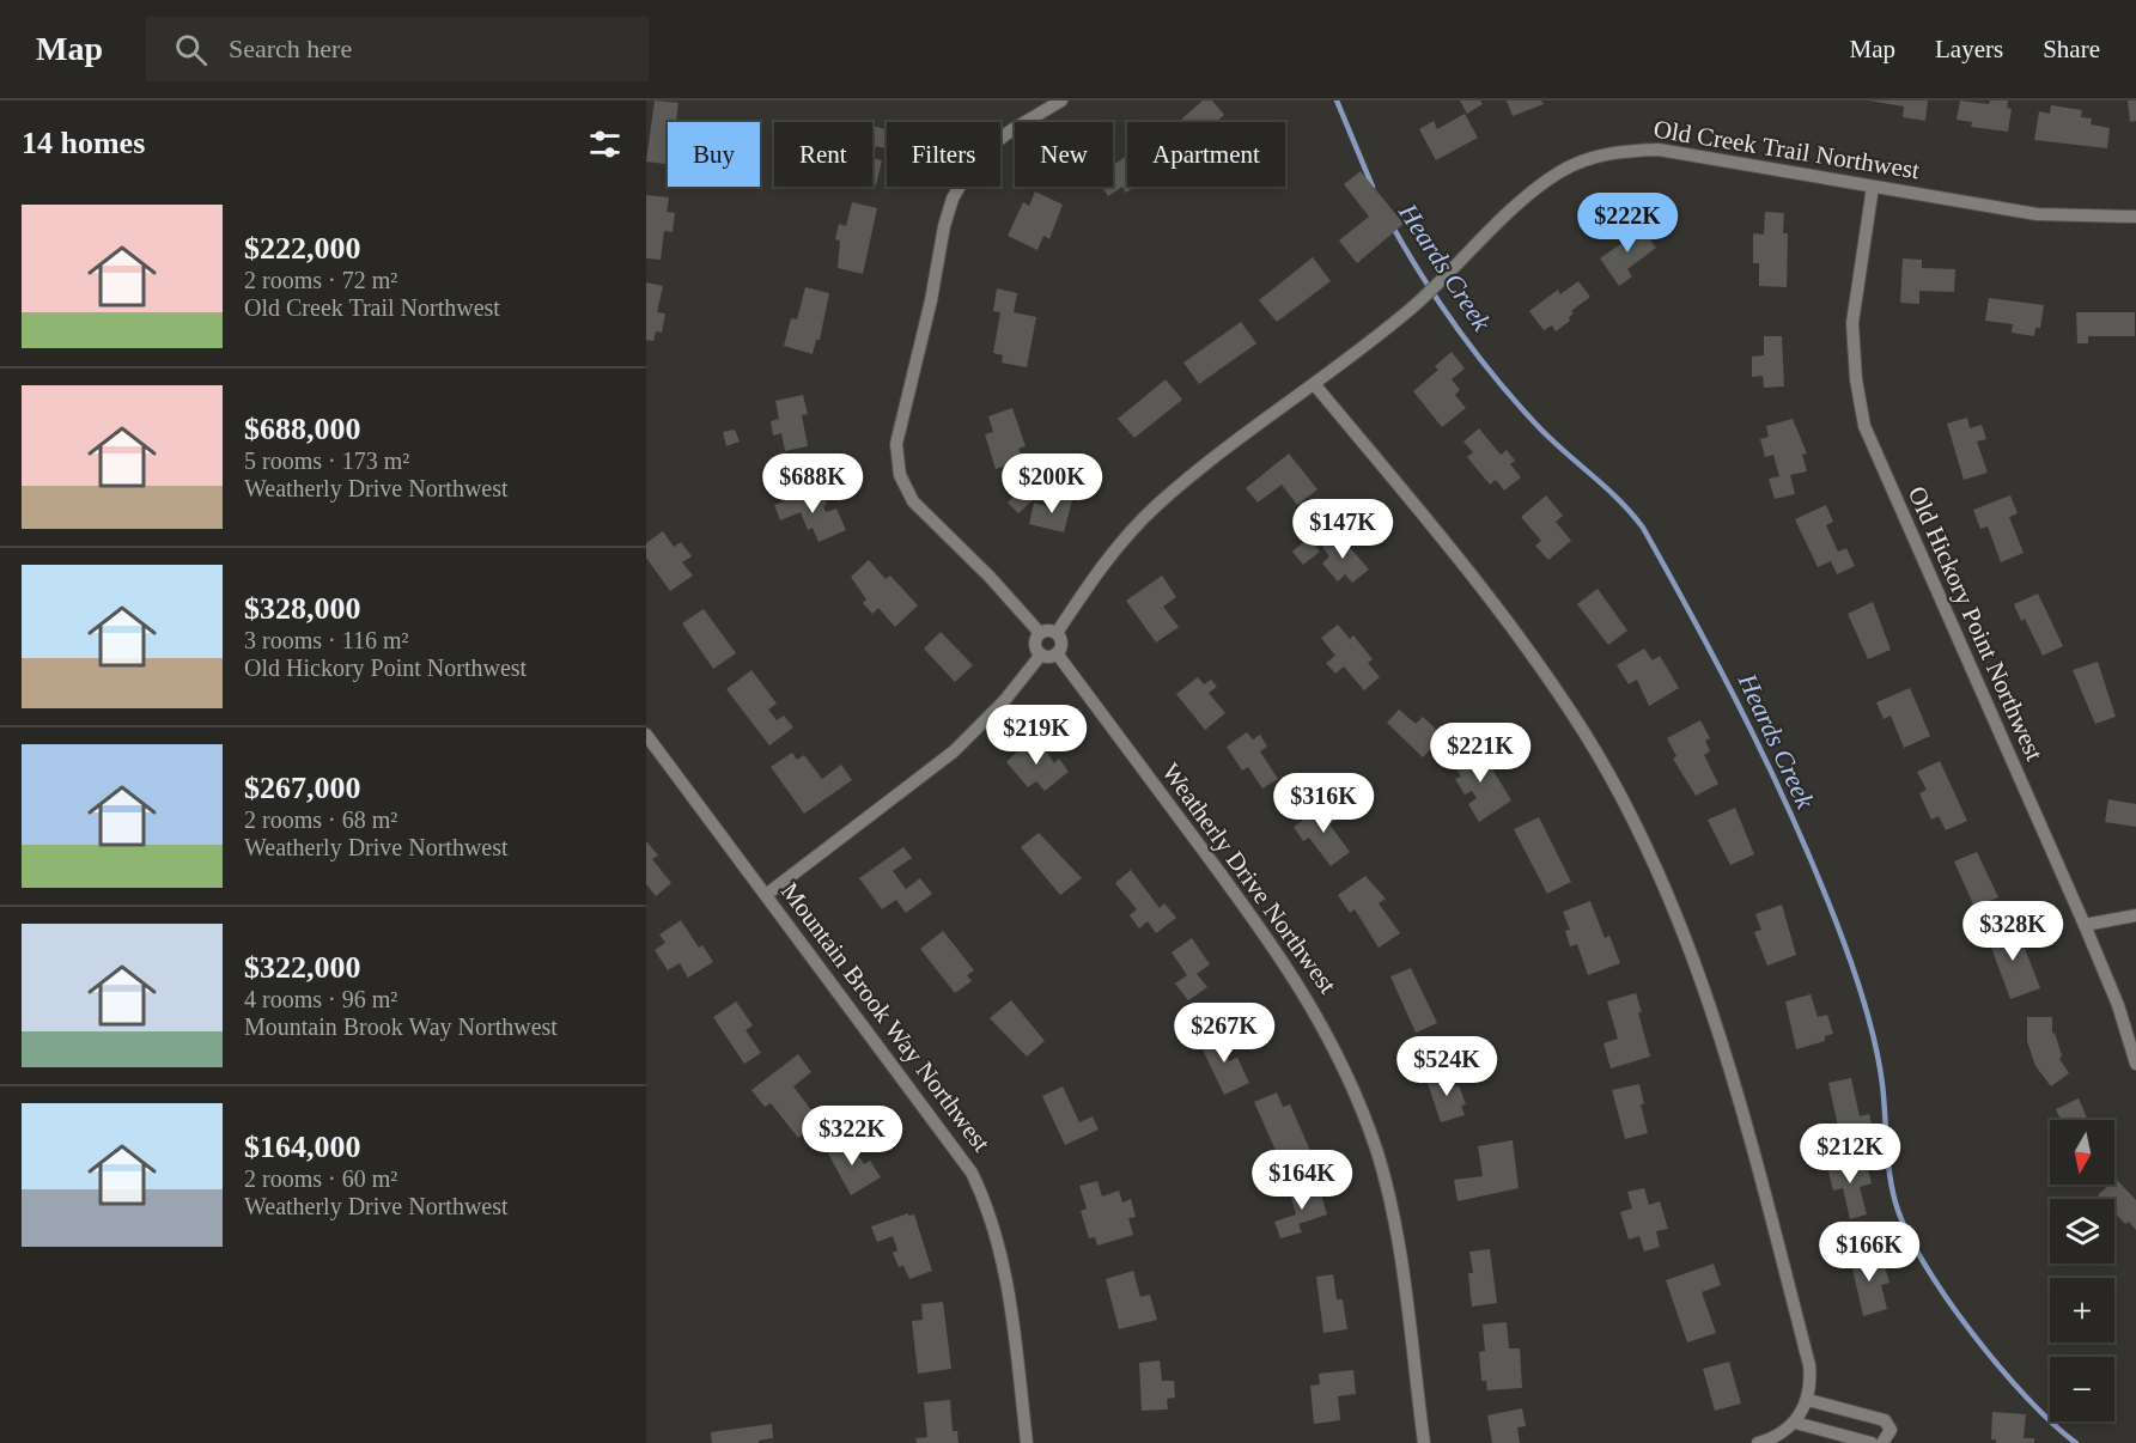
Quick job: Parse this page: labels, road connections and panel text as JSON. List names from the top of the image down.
{
  "streets": {
    "street": [
      "Old Creek Trail Northwest",
      "Old Hickory Point Northwest",
      "Weatherly Drive Northwest",
      "Mountain Brook Way Northwest"
    ]
  },
  "crossings": [
    ["Old Creek Trail Northwest", "Old Hickory Point Northwest"],
    ["Old Creek Trail Northwest", "Weatherly Drive Northwest"]
  ],
  "water": ["Heards Creek"],
  "north": "bottom",
  "page": {
    "header": "Map",
    "search": "Search here",
    "nav": ["Map", "Layers", "Share"],
    "heading": "14 homes",
    "chip": [
      "Buy",
      "Rent",
      "Filters",
      "New",
      "Apartment"
    ],
    "list": [
      {
        "name": "$222,000",
        "note": "2 rooms · 72 m² · Old Creek Trail Northwest"
      },
      {
        "name": "$688,000",
        "note": "5 rooms · 173 m² · Weatherly Drive Northwest"
      },
      {
        "name": "$328,000",
        "note": "3 rooms · 116 m² · Old Hickory Point Northwest"
      },
      {
        "name": "$267,000",
        "note": "2 rooms · 68 m² · Weatherly Drive Northwest"
      },
      {
        "name": "$322,000",
        "note": "4 rooms · 96 m² · Mountain Brook Way Northwest"
      },
      {
        "name": "$164,000",
        "note": "2 rooms · 60 m² · Weatherly Drive Northwest"
      }
    ],
    "price": [
      "$222K",
      "$688K",
      "$200K",
      "$147K",
      "$219K",
      "$221K",
      "$316K",
      "$328K",
      "$267K",
      "$524K",
      "$322K",
      "$212K",
      "$164K",
      "$166K"
    ],
    "map_buttons": ["+", "−"]
  }
}
